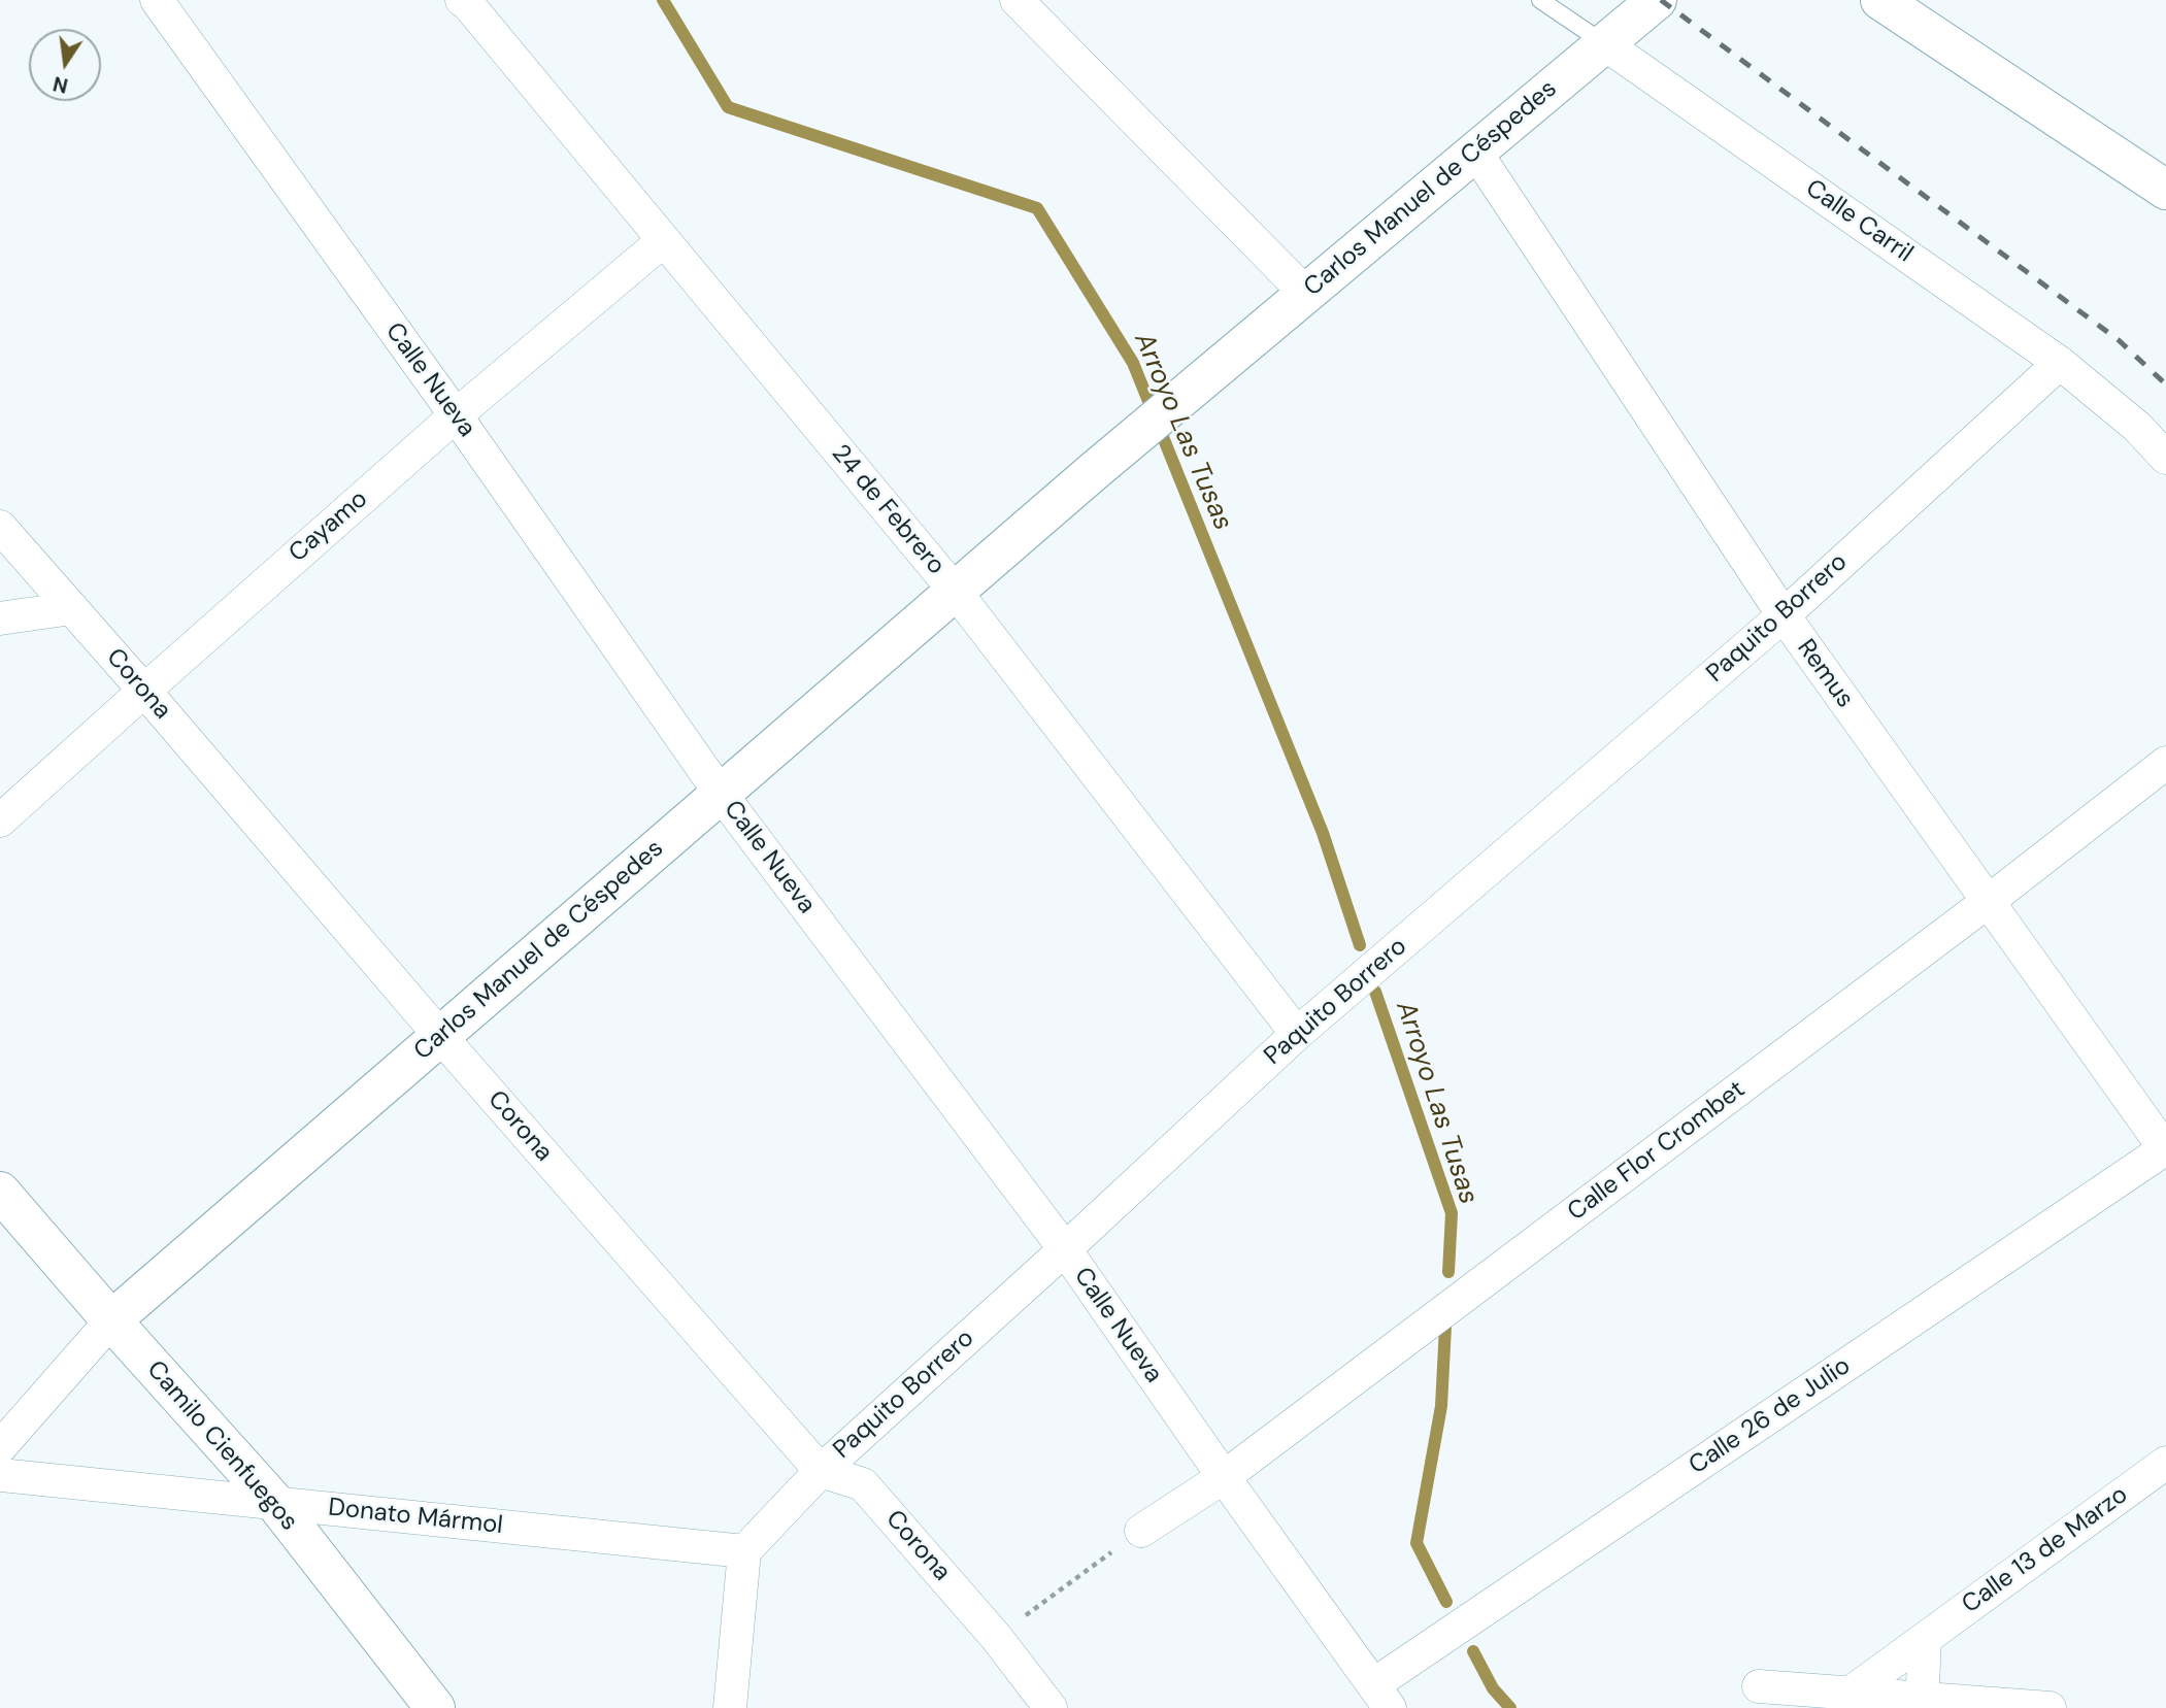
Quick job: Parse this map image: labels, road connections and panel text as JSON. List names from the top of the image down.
{
  "streets": {
    "street": [
      "Carlos Manuel de Céspedes",
      "Calle Carril",
      "Calle Nueva",
      "24 de Febrero",
      "Cayamo",
      "Paquito Borrero",
      "Remus",
      "Corona",
      "Calle Flor Crombet",
      "Calle 26 de Julio",
      "Camilo Cienfuegos",
      "Donato Mármol",
      "Calle 13 de Marzo"
    ]
  },
  "crossings": [
    ["Carlos Manuel de Céspedes", "Calle Carril"],
    ["Carlos Manuel de Céspedes", "Calle Nueva"],
    ["Carlos Manuel de Céspedes", "24 de Febrero"],
    ["Carlos Manuel de Céspedes", "Remus"],
    ["Carlos Manuel de Céspedes", "Corona"],
    ["Carlos Manuel de Céspedes", "Camilo Cienfuegos"],
    ["Calle Carril", "Paquito Borrero"],
    ["Calle Nueva", "Cayamo"],
    ["Calle Nueva", "Paquito Borrero"],
    ["Calle Nueva", "Calle Flor Crombet"],
    ["Calle Nueva", "Calle 26 de Julio"],
    ["24 de Febrero", "Cayamo"],
    ["24 de Febrero", "Paquito Borrero"],
    ["Cayamo", "Corona"],
    ["Paquito Borrero", "Remus"],
    ["Paquito Borrero", "Corona"],
    ["Paquito Borrero", "Donato Mármol"],
    ["Remus", "Calle Flor Crombet"],
    ["Remus", "Calle 26 de Julio"],
    ["Camilo Cienfuegos", "Donato Mármol"]
  ],
  "water": ["Arroyo Las Tusas"],
  "north": "bottom"
}
